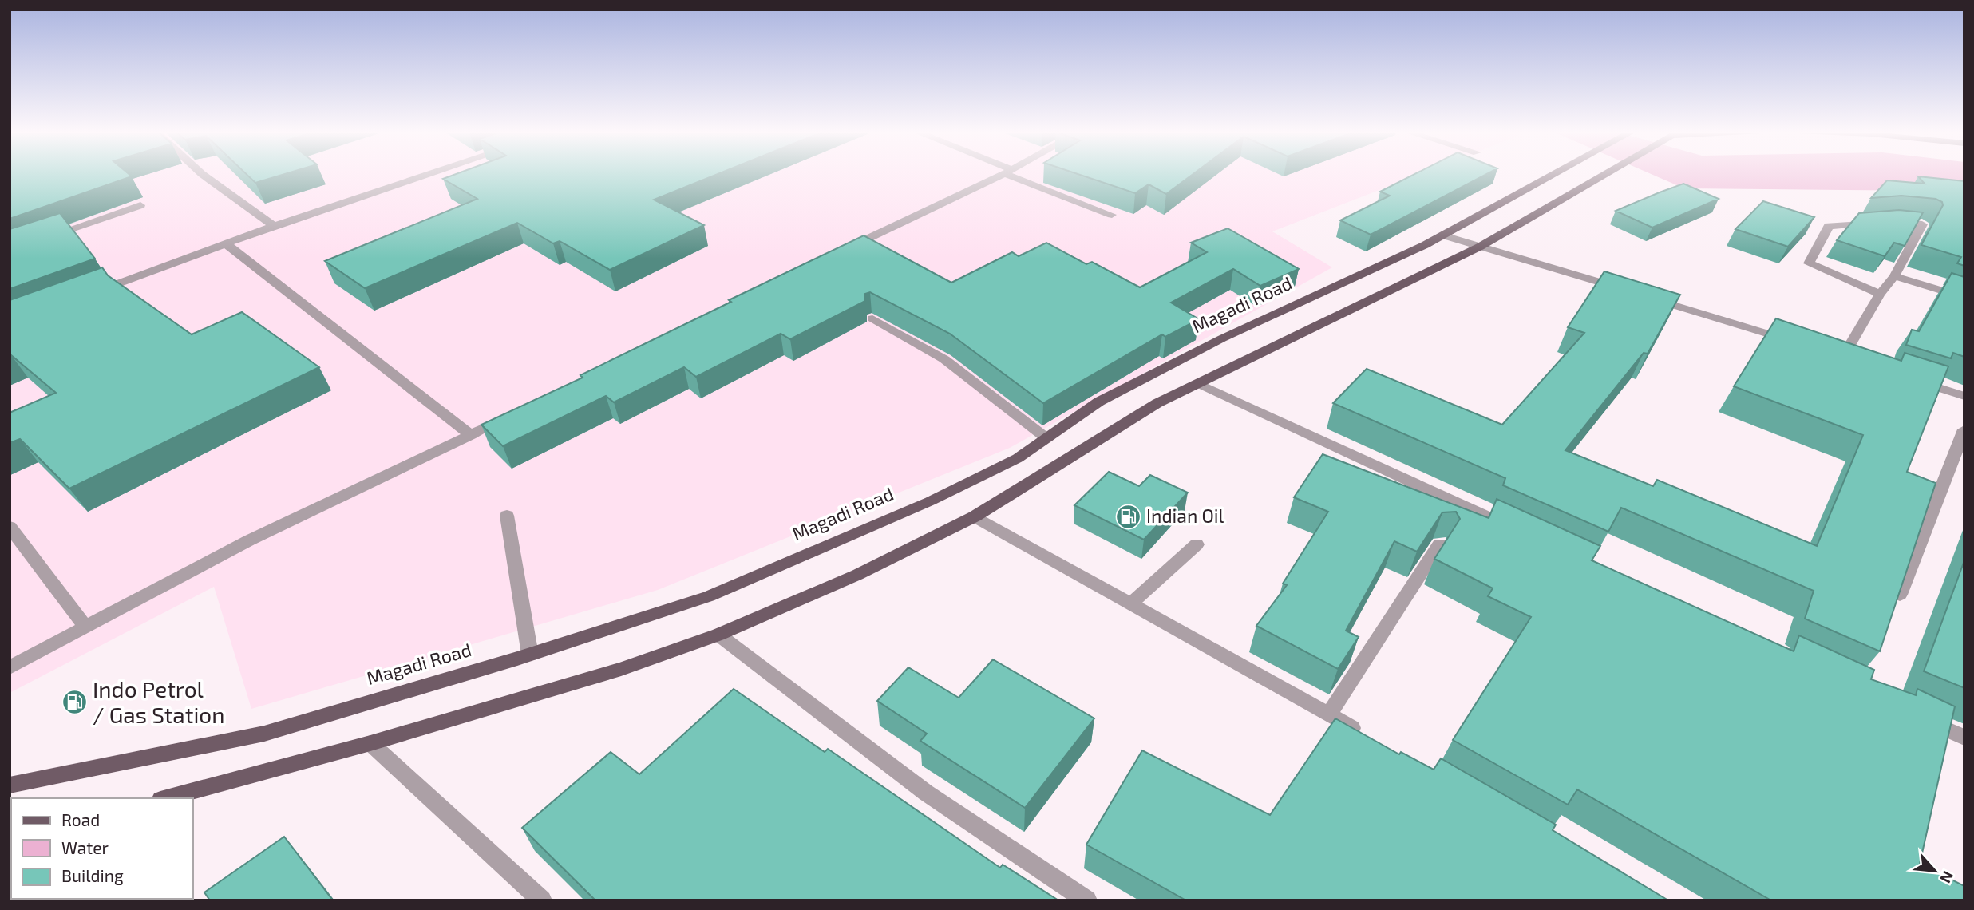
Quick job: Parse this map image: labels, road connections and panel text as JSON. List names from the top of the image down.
{
  "streets": {
    "main road": ["Magadi Road"]
  },
  "places": {
    "fuel station": ["Indian Oil", "Indo Petrol / Gas Station"]
  },
  "legend": ["Road", "Water", "Building"],
  "north": "bottom right"
}
